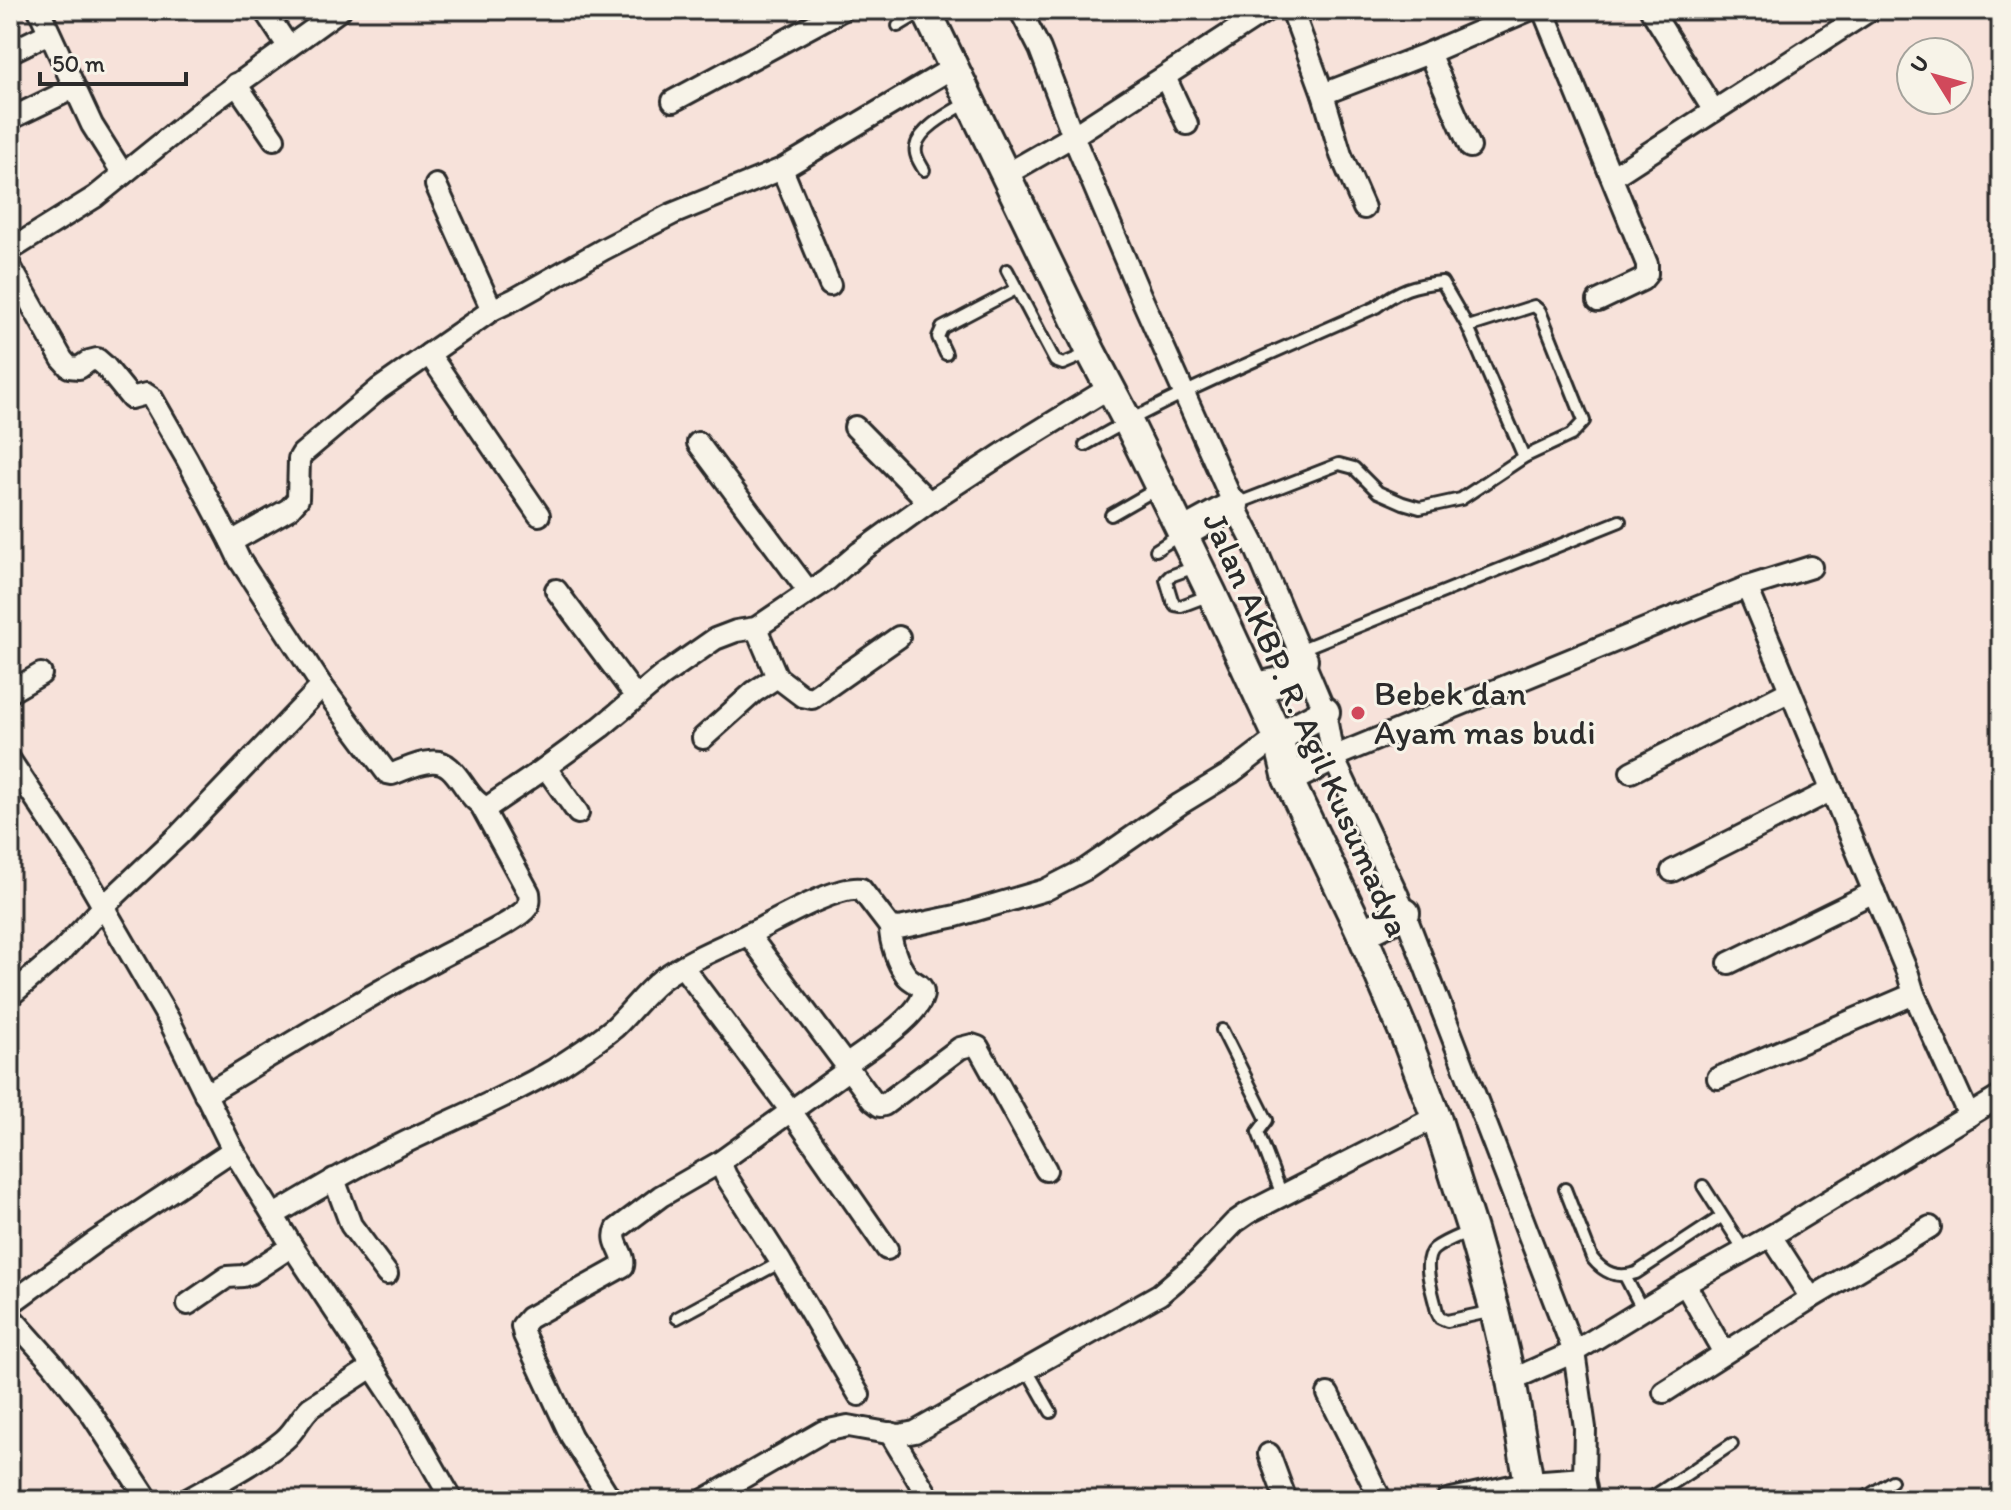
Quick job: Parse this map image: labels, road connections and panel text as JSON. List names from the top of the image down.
{
  "streets": {
    "main road": ["Jalan AKBP. R. Agil Kusumadya"]
  },
  "places": ["Bebek dan Ayam mas budi"],
  "scale_bar": "50 m",
  "north": "top left"
}
